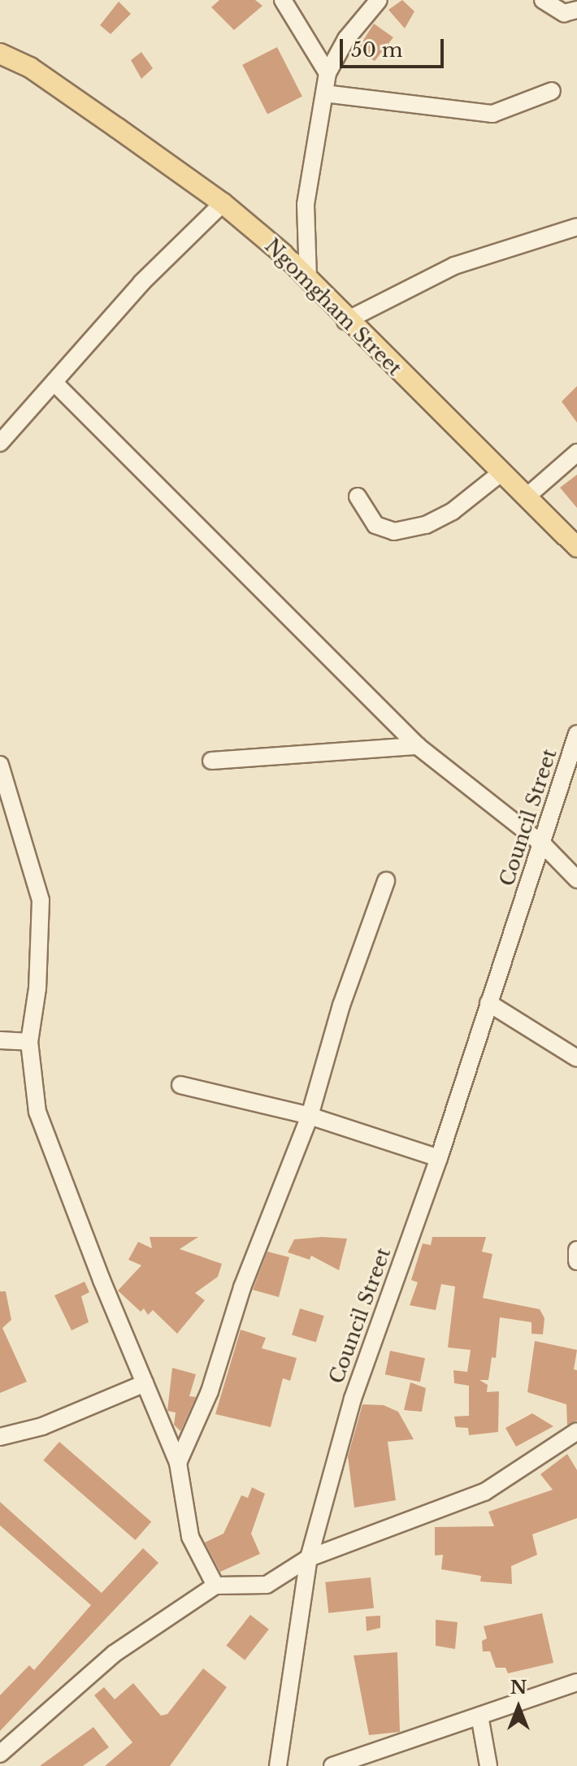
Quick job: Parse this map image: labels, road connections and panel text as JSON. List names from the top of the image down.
{
  "streets": {
    "main road": ["Ngomgham Street"],
    "street": ["Council Street"]
  },
  "scale_bar": "50 m",
  "north": "top"
}
